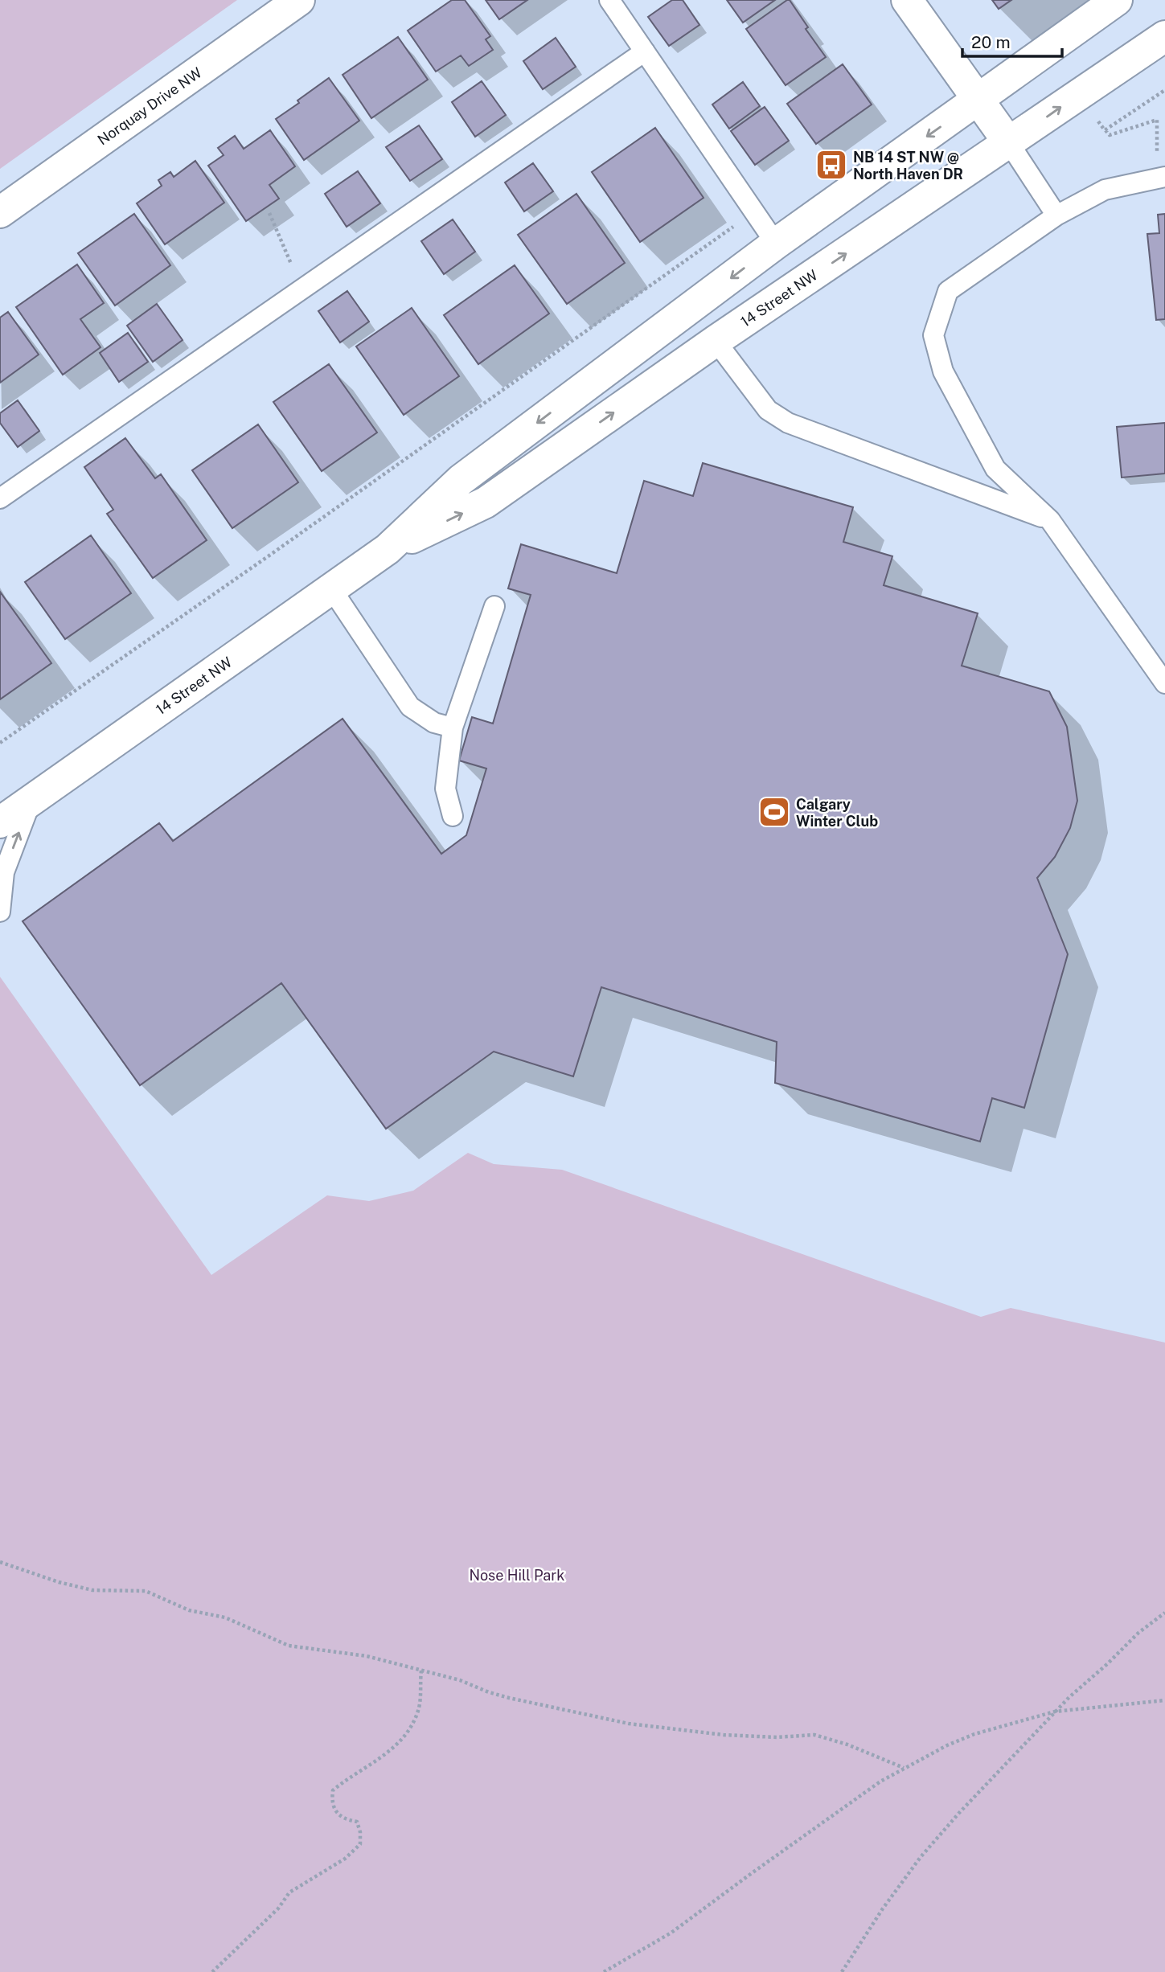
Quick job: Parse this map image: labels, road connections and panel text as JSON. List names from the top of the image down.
{
  "streets": {
    "main road": ["Norquay Drive NW", "14 Street NW"]
  },
  "parks": ["Nose Hill Park"],
  "places": {
    "bus stop": ["NB 14 ST NW @ North Haven DR"],
    "sports": ["Calgary Winter Club"]
  },
  "scale_bar": "20 m"
}
